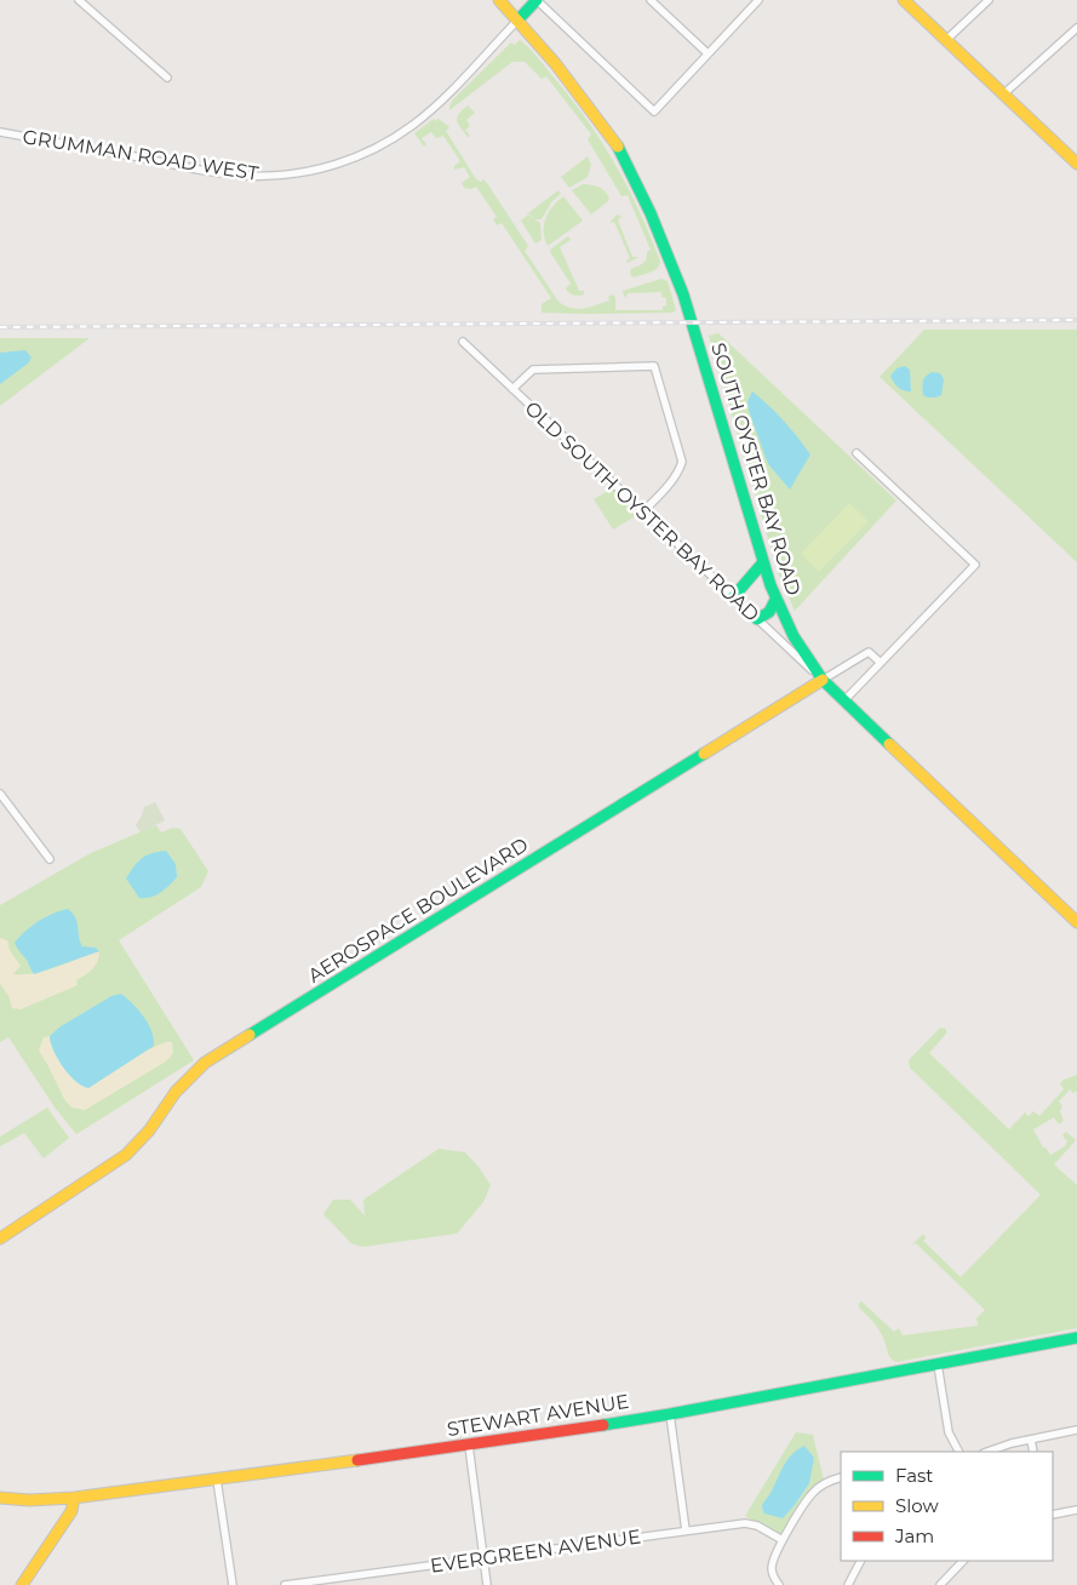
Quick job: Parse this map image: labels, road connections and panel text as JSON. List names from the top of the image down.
{
  "streets": {
    "main road": ["SOUTH OYSTER BAY ROAD", "AEROSPACE BOULEVARD", "STEWART AVENUE"],
    "street": ["GRUMMAN ROAD WEST", "OLD SOUTH OYSTER BAY ROAD", "EVERGREEN AVENUE"]
  },
  "crossings": [
    ["GRUMMAN ROAD WEST", "SOUTH OYSTER BAY ROAD"],
    ["SOUTH OYSTER BAY ROAD", "OLD SOUTH OYSTER BAY ROAD"],
    ["SOUTH OYSTER BAY ROAD", "AEROSPACE BOULEVARD"],
    ["OLD SOUTH OYSTER BAY ROAD", "AEROSPACE BOULEVARD"]
  ],
  "legend": ["Fast", "Slow", "Jam"]
}
